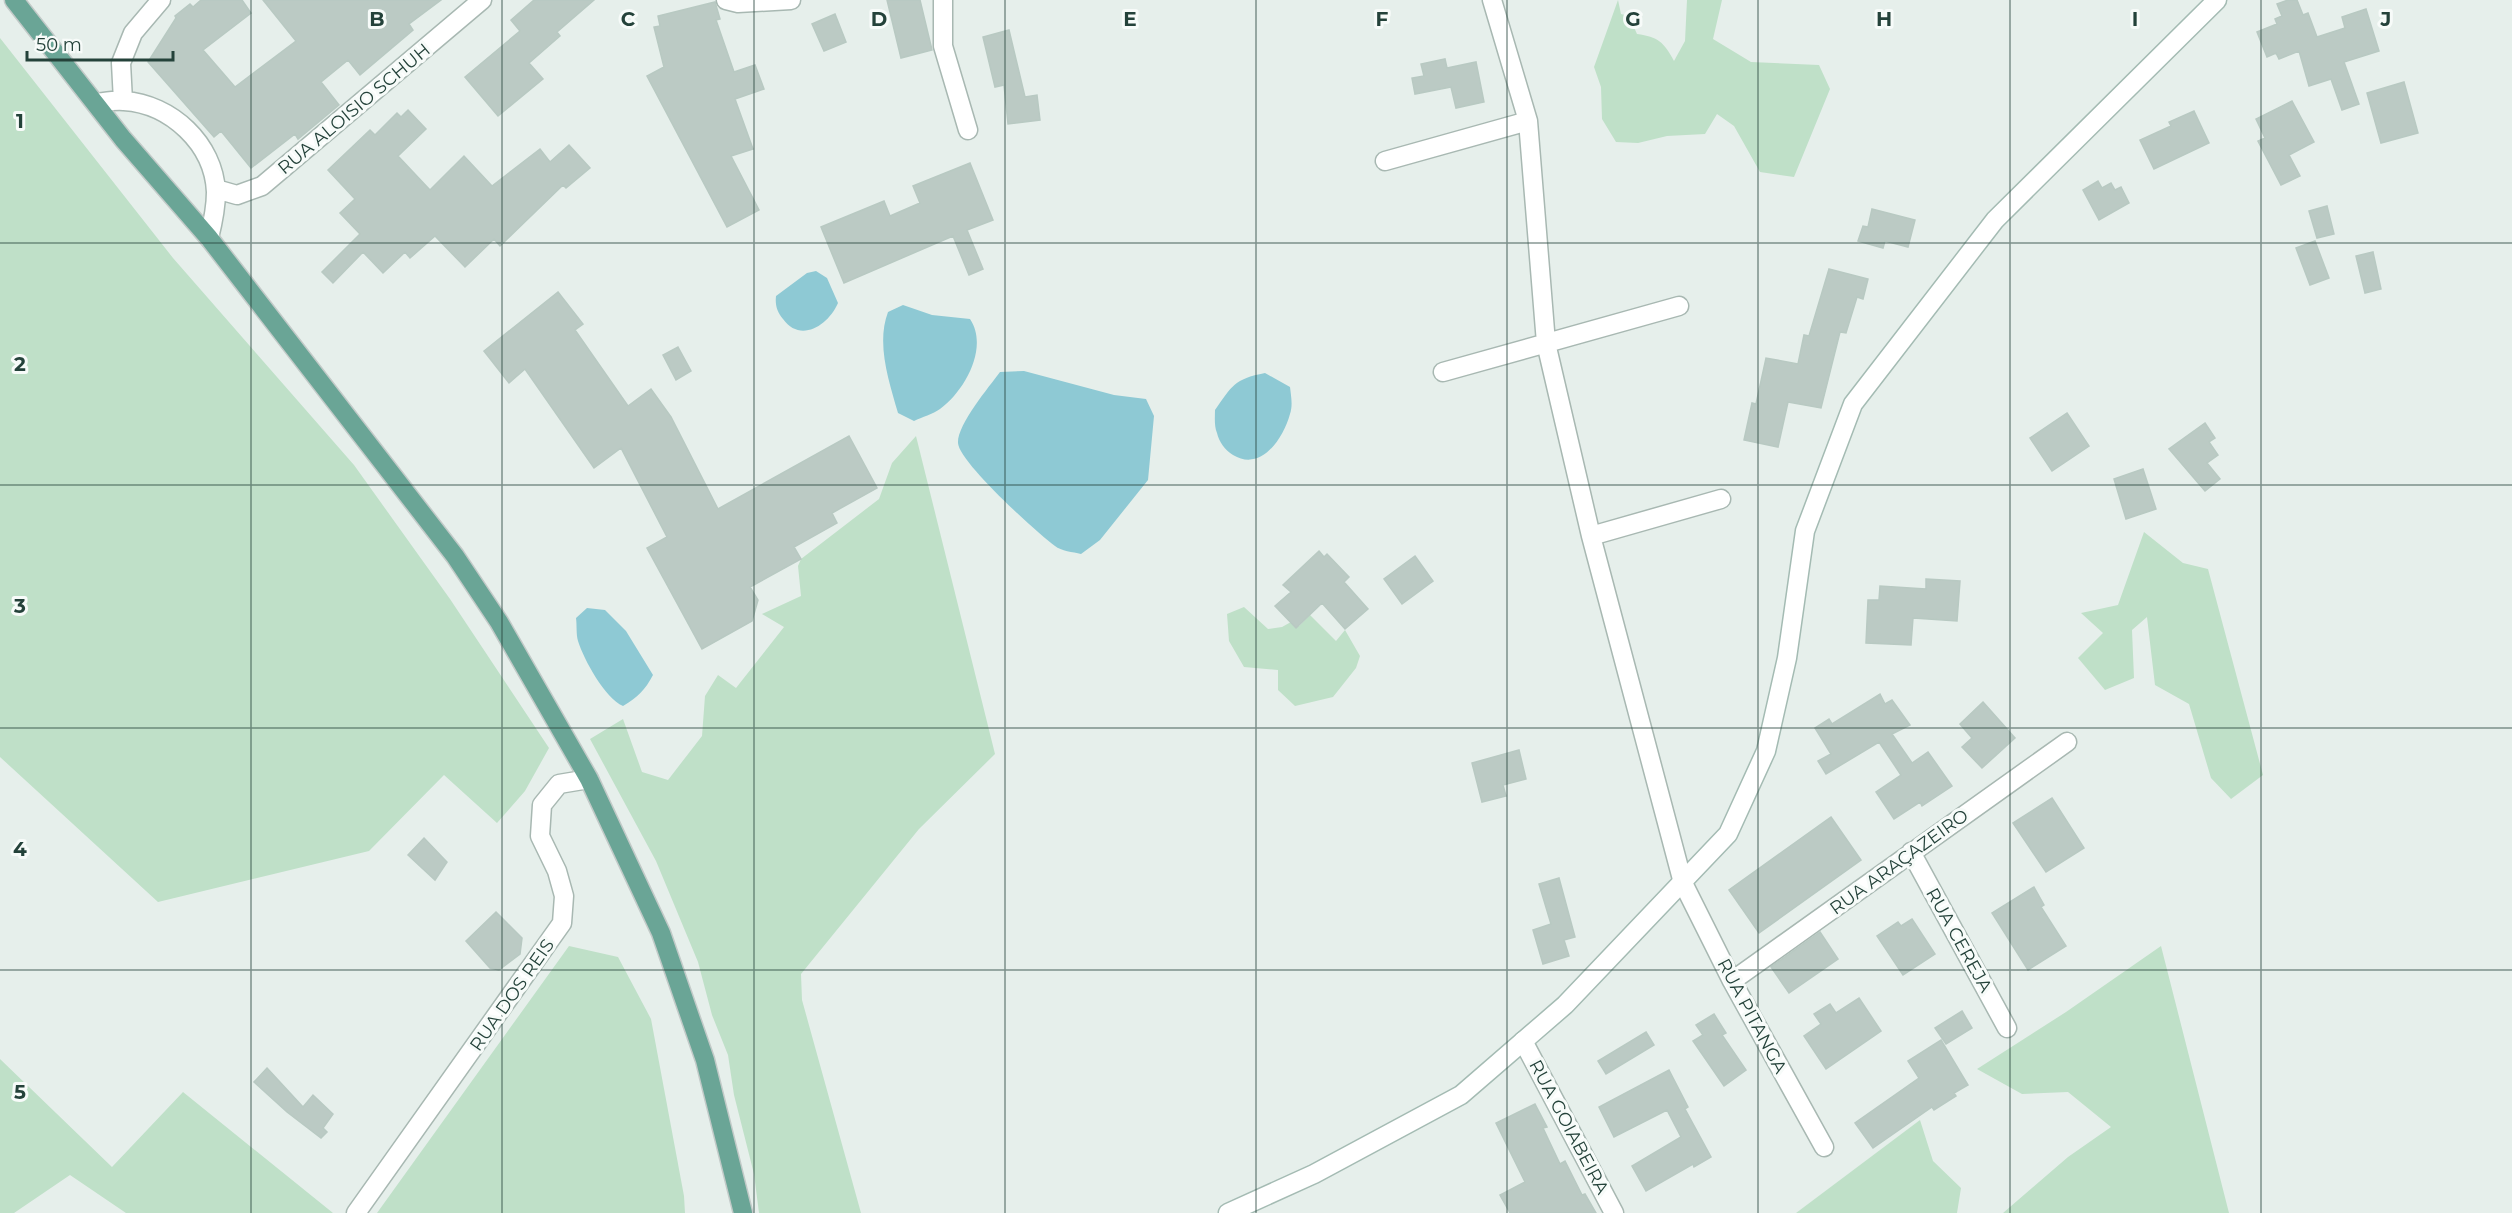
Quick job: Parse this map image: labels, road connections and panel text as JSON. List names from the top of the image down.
{
  "streets": {
    "street": [
      "RUA ALOISIO SCHUH",
      "RUA ARAÇAZEIRO",
      "RUA CEREJA",
      "RUA DOS REIS",
      "RUA PITANGA",
      "RUA GOIABEIRA"
    ]
  },
  "crossings": [
    ["RUA ARAÇAZEIRO", "RUA CEREJA"],
    ["RUA ARAÇAZEIRO", "RUA PITANGA"]
  ],
  "scale_bar": "50 m",
  "grid": {
    "columns": [
      "B",
      "C",
      "D",
      "E",
      "F",
      "G",
      "H",
      "I",
      "J"
    ],
    "rows": [
      "1",
      "2",
      "3",
      "4",
      "5"
    ]
  }
}
